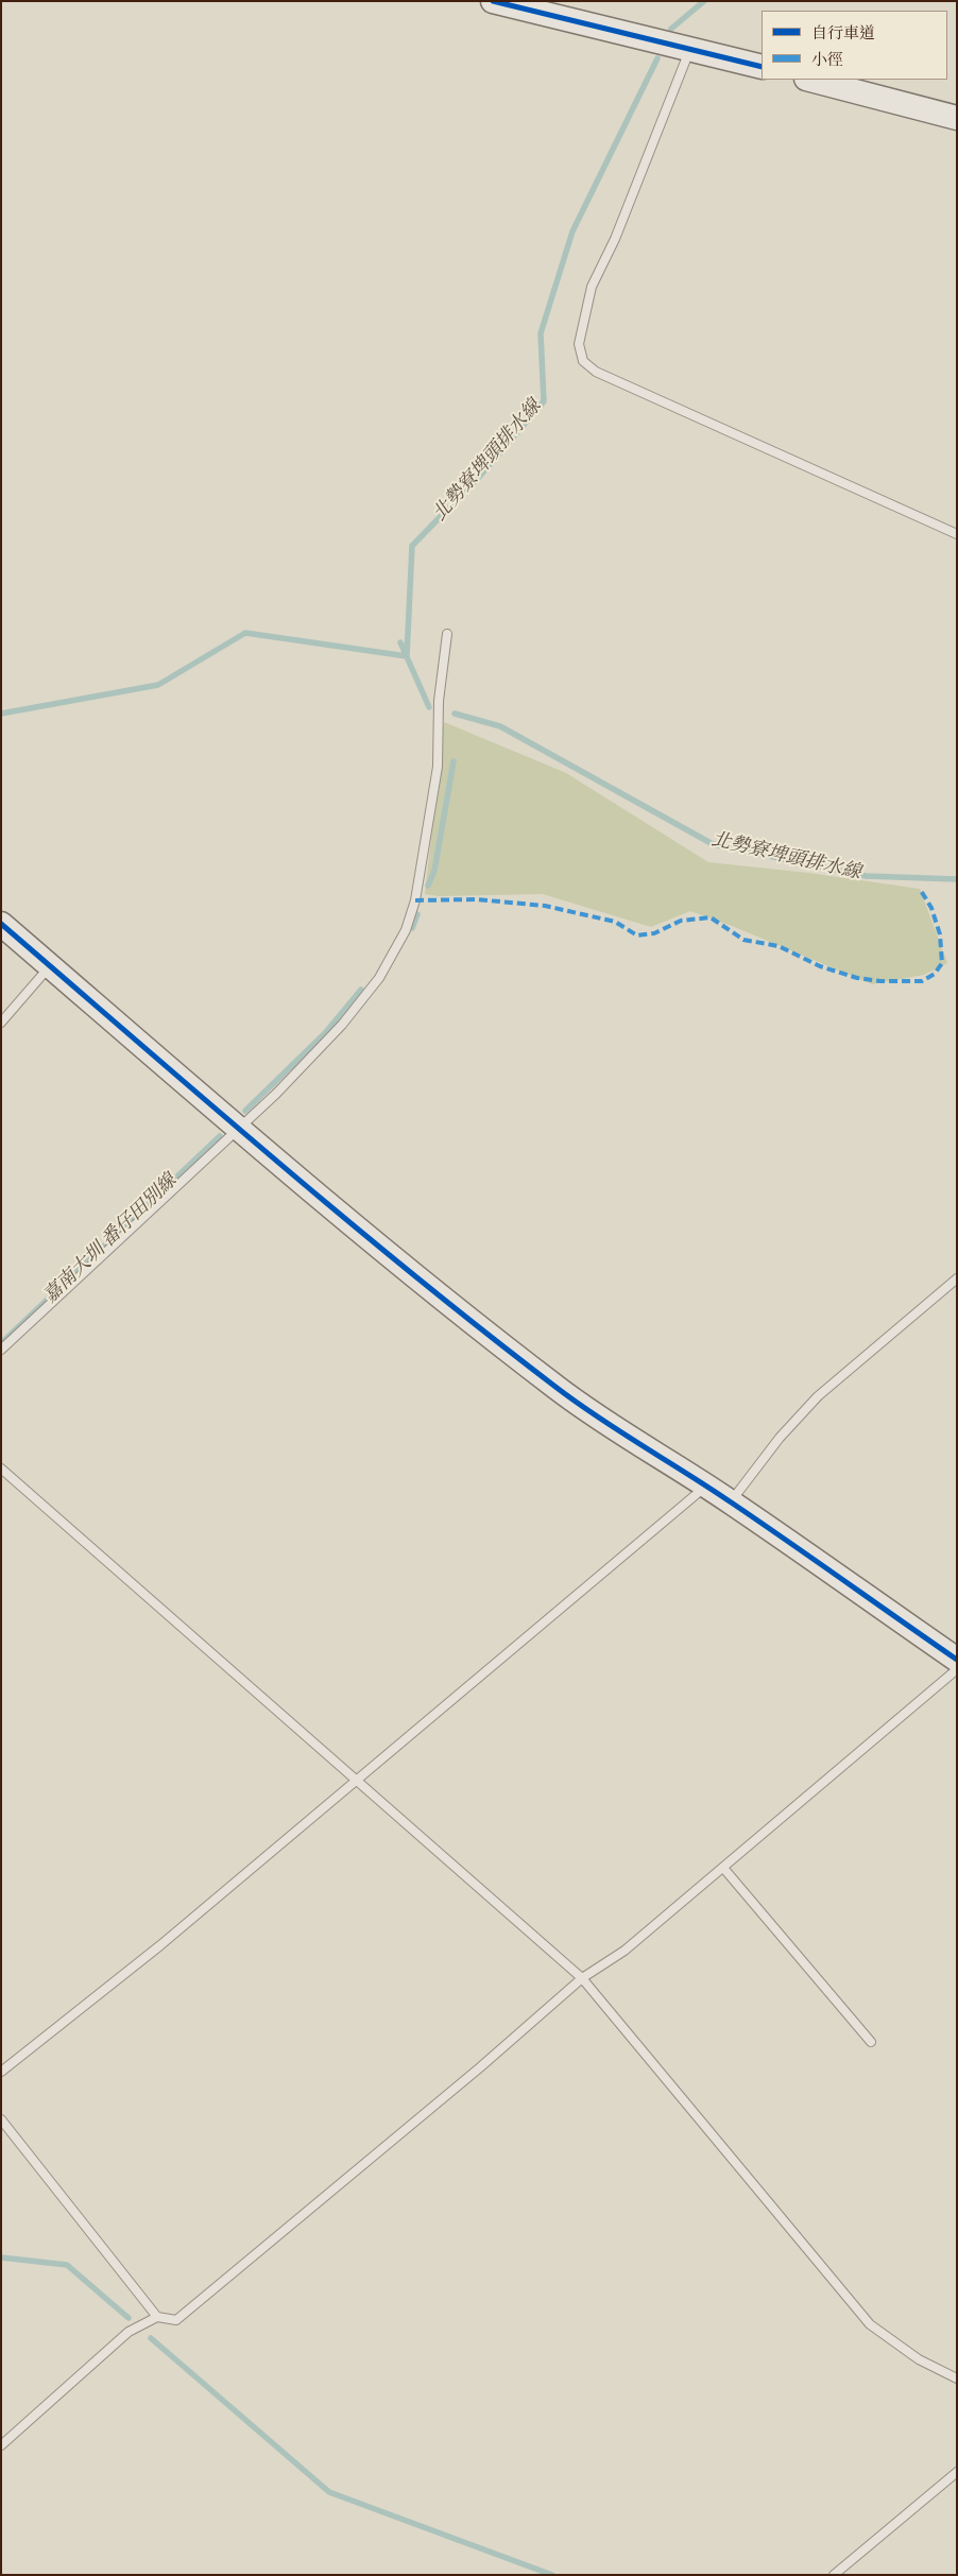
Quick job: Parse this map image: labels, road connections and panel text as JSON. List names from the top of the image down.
{
  "water": ["北勢寮埤頭排水線", "嘉南大圳 番仔田別線"],
  "legend": ["自行車道", "小徑"]
}
